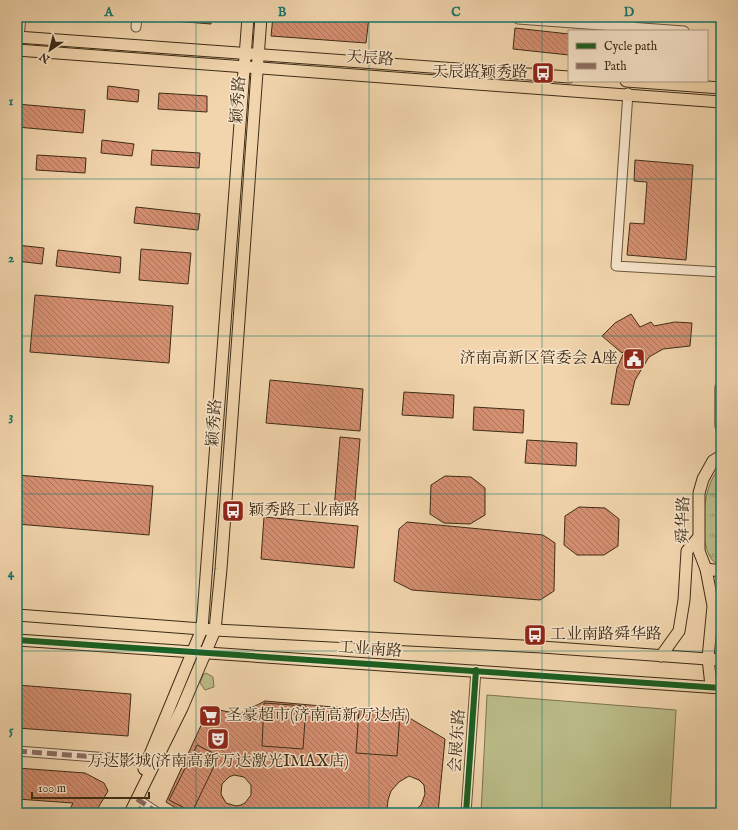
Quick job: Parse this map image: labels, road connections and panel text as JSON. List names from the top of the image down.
{
  "streets": {
    "main road": [
      "天辰路",
      "颖秀路",
      "舜华路",
      "工业南路"
    ],
    "street": ["会展东路"]
  },
  "crossings": [
    ["天辰路", "颖秀路"],
    ["颖秀路", "工业南路"],
    ["舜华路", "工业南路"],
    ["工业南路", "会展东路"]
  ],
  "places": {
    "bus stop": ["天辰路颖秀路", "颖秀路工业南路", "工业南路舜华路"],
    "public building": ["济南高新区管委会 A座"],
    "supermarket": ["圣豪超市(济南高新万达店)"],
    "theatre": ["万达影城(济南高新万达激光IMAX店)"]
  },
  "legend": ["Cycle path", "Path"],
  "scale_bar": "100 m",
  "north": "bottom left",
  "grid": {
    "columns": [
      "A",
      "B",
      "C",
      "D"
    ],
    "rows": [
      "1",
      "2",
      "3",
      "4",
      "5"
    ]
  }
}
